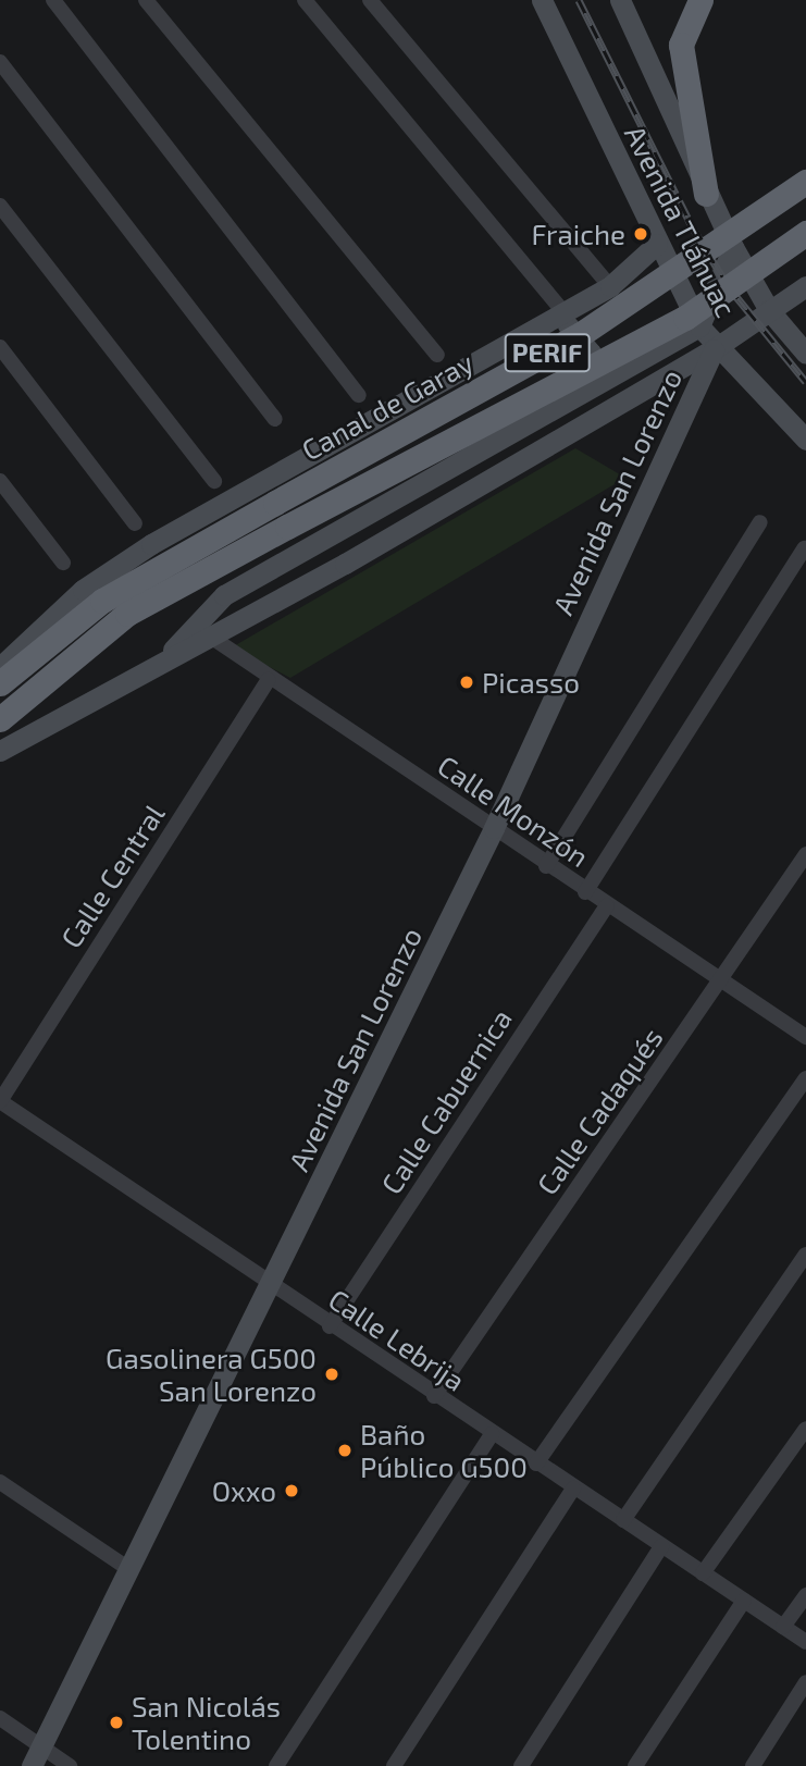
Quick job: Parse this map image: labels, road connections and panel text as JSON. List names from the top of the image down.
{
  "streets": {
    "highway": ["PERIF", "Canal de Garay"],
    "main road": ["Avenida Tláhuac", "Avenida San Lorenzo"],
    "street": [
      "Calle Monzón",
      "Calle Central",
      "Calle Cabuernica",
      "Calle Cadaqués",
      "Calle Lebrija"
    ]
  },
  "crossings": [
    ["Avenida Tláhuac", "Avenida San Lorenzo"],
    ["Avenida San Lorenzo", "Calle Monzón"],
    ["Avenida San Lorenzo", "Calle Lebrija"],
    ["Calle Monzón", "Calle Central"],
    ["Calle Monzón", "Calle Cabuernica"],
    ["Calle Monzón", "Calle Cadaqués"],
    ["Calle Central", "Calle Lebrija"],
    ["Calle Cabuernica", "Calle Lebrija"],
    ["Calle Cadaqués", "Calle Lebrija"]
  ],
  "places": [
    "Fraiche",
    "Picasso",
    "Gasolinera G500 San Lorenzo",
    "Baño Público G500",
    "Oxxo",
    "San Nicolás Tolentino"
  ]
}
